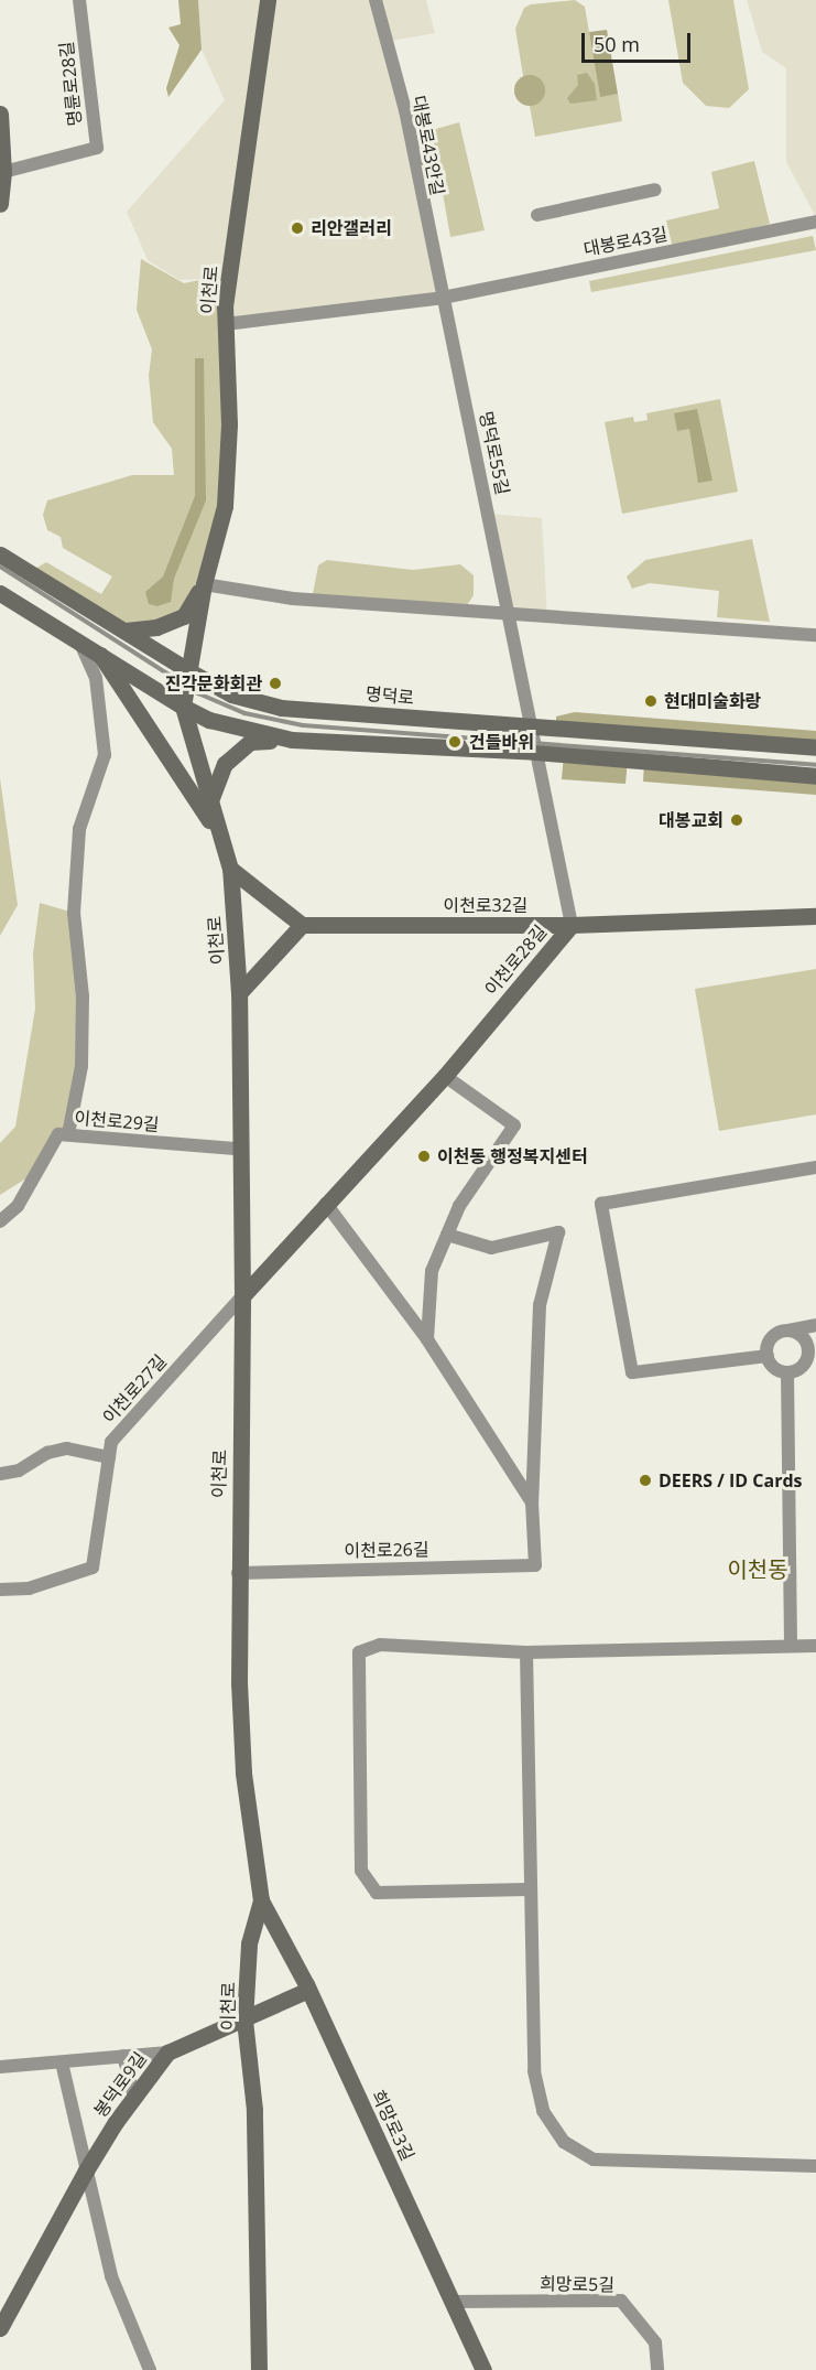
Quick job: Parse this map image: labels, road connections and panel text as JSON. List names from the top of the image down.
{
  "streets": {
    "main road": [
      "이천로",
      "명덕로",
      "이천로32길",
      "이천로28길",
      "봉덕로9길",
      "희망로3길"
    ],
    "street": [
      "명륜로28길",
      "대봉로43안길",
      "대봉로43길",
      "명덕로55길",
      "이천로29길",
      "이천로27길",
      "이천로26길",
      "희망로5길"
    ]
  },
  "crossings": [
    ["대봉로43안길", "대봉로43길"],
    ["대봉로43안길", "명덕로55길"],
    ["대봉로43길", "이천로"],
    ["대봉로43길", "명덕로55길"],
    ["이천로", "명덕로"],
    ["이천로", "이천로28길"],
    ["이천로", "이천로29길"],
    ["이천로", "이천로27길"],
    ["이천로", "이천로26길"],
    ["이천로", "봉덕로9길"],
    ["이천로", "희망로3길"],
    ["명덕로55길", "명덕로"],
    ["이천로32길", "이천로28길"],
    ["이천로28길", "이천로27길"],
    ["봉덕로9길", "희망로3길"],
    ["희망로3길", "희망로5길"]
  ],
  "districts": ["이천동"],
  "places": [
    "리안갤러리",
    "진각문화회관",
    "현대미술화랑",
    "건들바위",
    "대봉교회",
    "이천동 행정복지센터",
    "DEERS / ID Cards"
  ],
  "scale_bar": "50 m"
}
